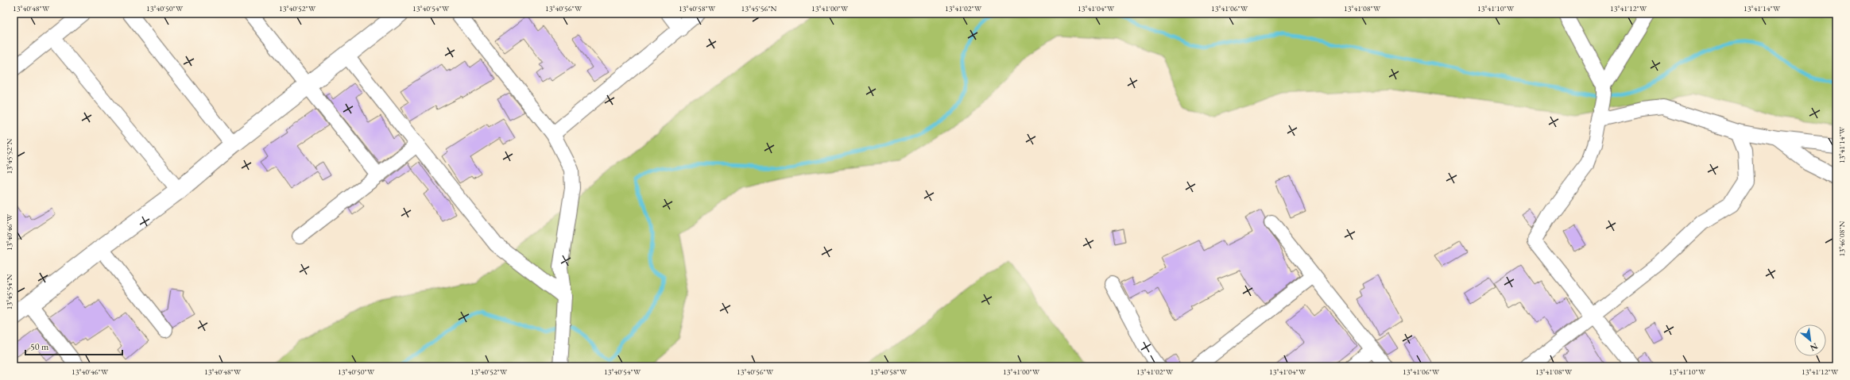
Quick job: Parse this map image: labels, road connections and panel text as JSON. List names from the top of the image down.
{
  "scale_bar": "50 m",
  "north": "bottom right",
  "coordinates": [
    "13°40'48\"W",
    "13°40'50\"W",
    "13°40'52\"W",
    "13°40'54\"W",
    "13°40'56\"W",
    "13°40'58\"W",
    "13°45'56\"N",
    "13°41'00\"W",
    "13°41'02\"W",
    "13°41'04\"W",
    "13°41'06\"W",
    "13°41'08\"W",
    "13°41'10\"W",
    "13°41'12\"W",
    "13°41'14\"W",
    "13°45'52\"N",
    "13°40'46\"W",
    "13°46'08\"N",
    "13°45'54\"N"
  ]
}
